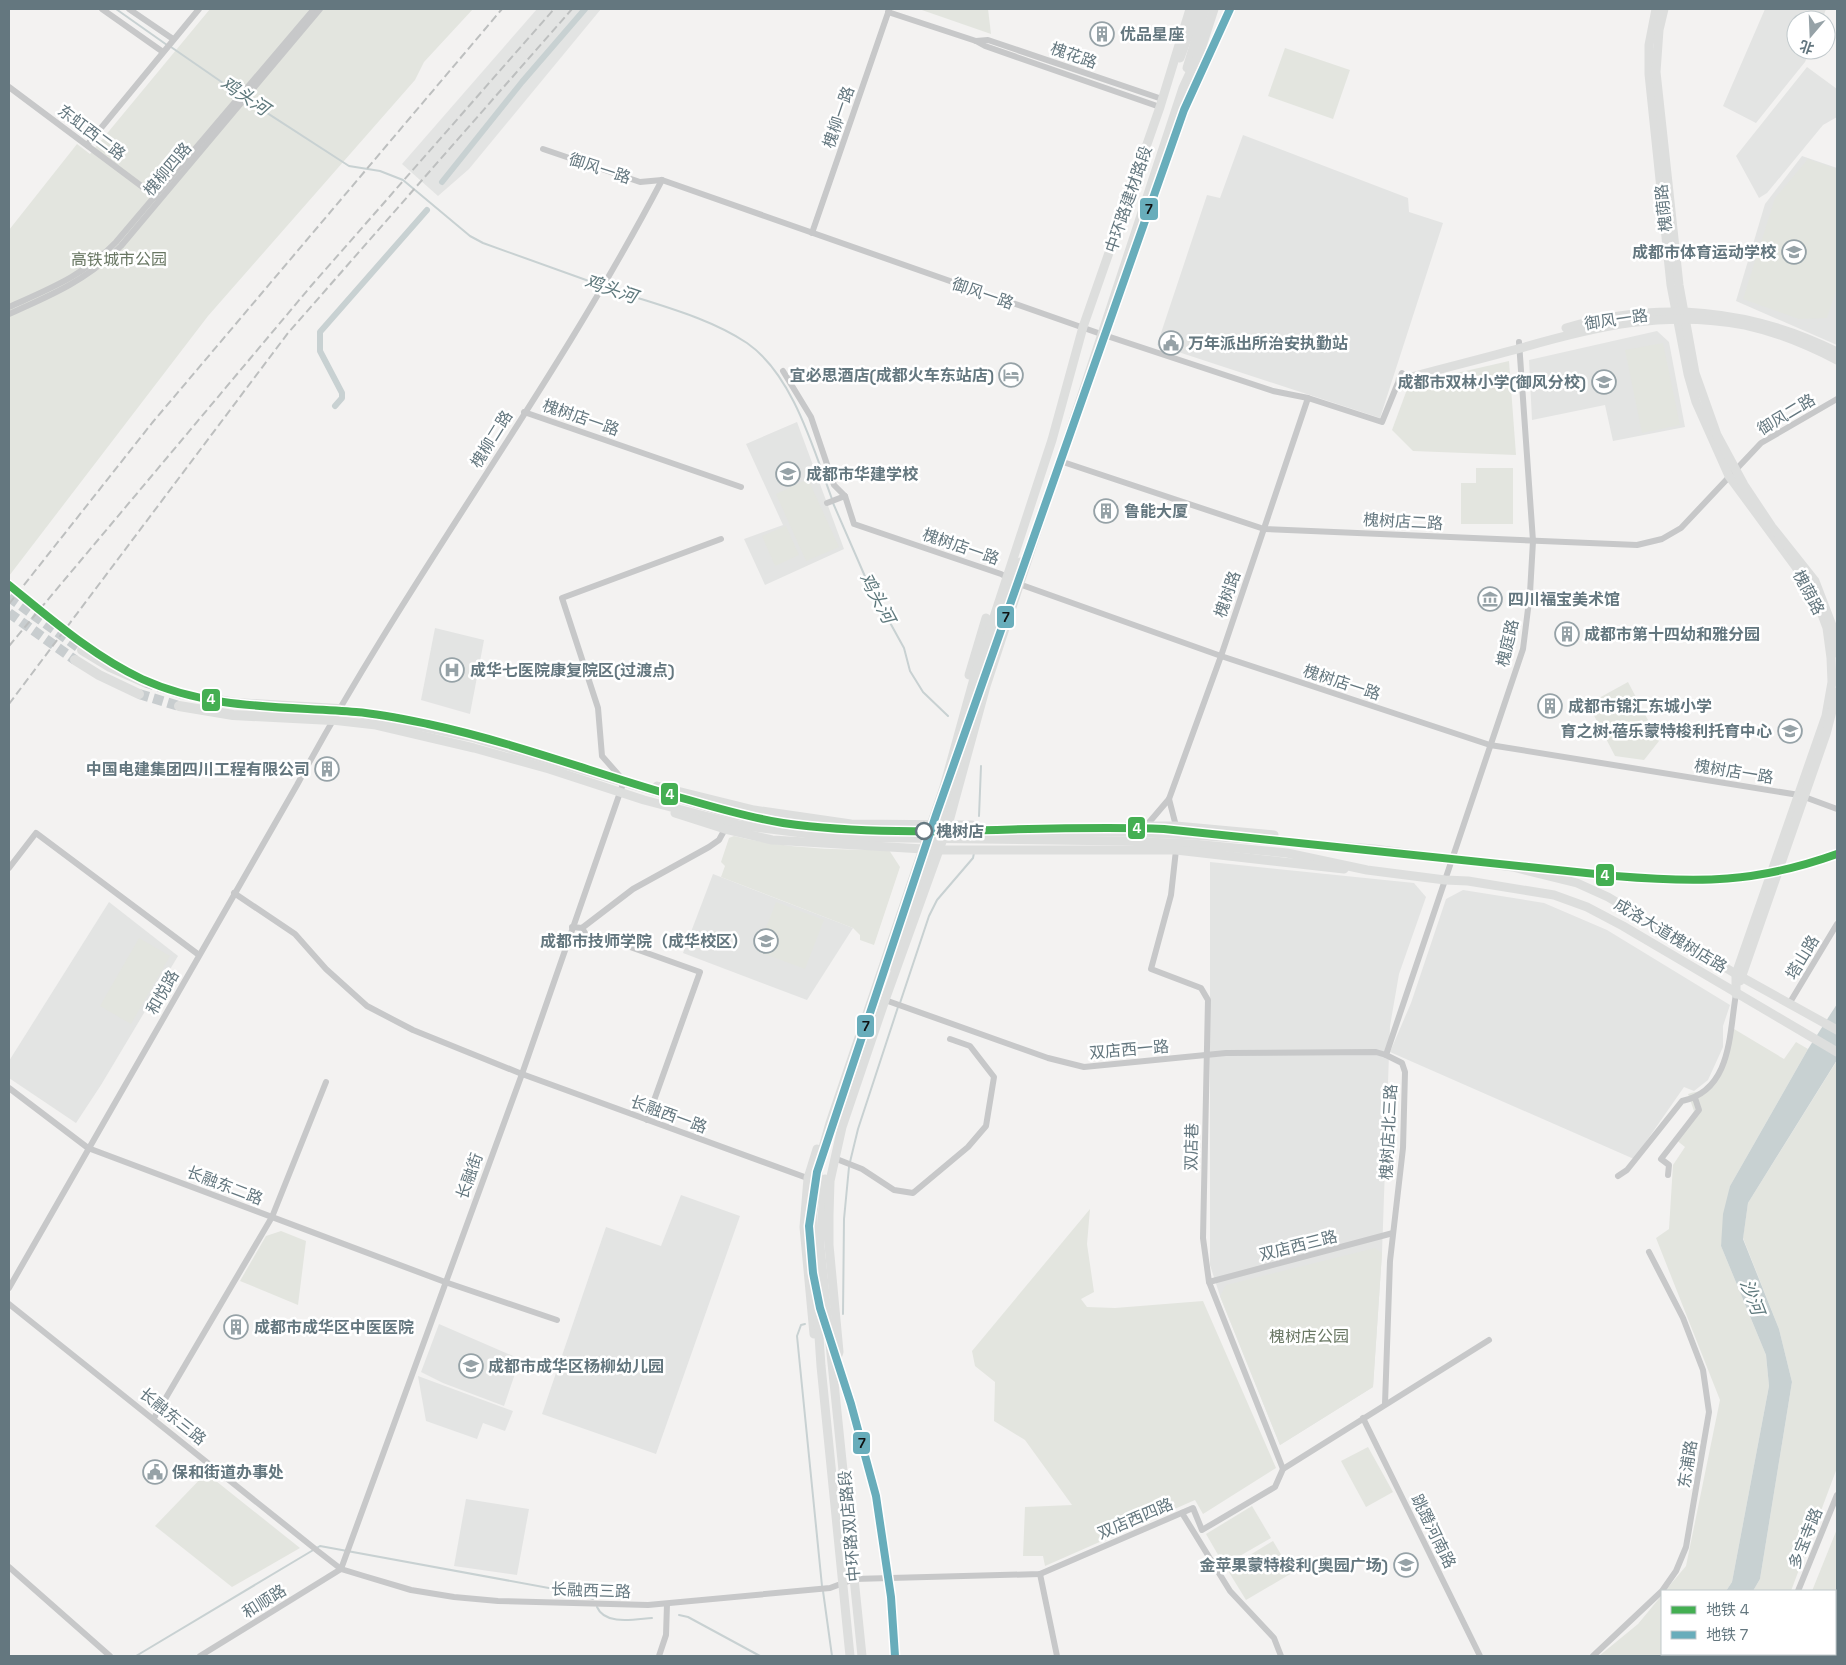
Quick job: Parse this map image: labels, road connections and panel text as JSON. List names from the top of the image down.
{
  "streets": {
    "main road": [
      "御风一路",
      "中环路建材路段",
      "槐荫路",
      "成洛大道槐树店路",
      "中环路双店路段"
    ],
    "street": [
      "槐花路",
      "槐柳一路",
      "东虹西二路",
      "槐柳四路",
      "御风二路",
      "槐树店一路",
      "槐柳二路",
      "槐树店二路",
      "槐树路",
      "槐庭路",
      "塔山路",
      "和悦路",
      "双店西一路",
      "长融西一路",
      "槐树店北三路",
      "双店巷",
      "长融街",
      "长融东二路",
      "双店西三路",
      "长融东三路",
      "东浦路",
      "双店西四路",
      "跳蹬河南路",
      "多宝寺路",
      "长融西三路",
      "和顺路"
    ]
  },
  "crossings": [
    ["槐花路", "槐柳一路"],
    ["槐花路", "中环路建材路段"],
    ["槐柳一路", "御风一路"],
    ["东虹西二路", "槐柳四路"],
    ["御风一路", "中环路建材路段"],
    ["御风一路", "槐荫路"],
    ["御风一路", "槐柳二路"],
    ["御风一路", "槐树路"],
    ["御风一路", "槐庭路"],
    ["槐荫路", "御风二路"],
    ["槐荫路", "槐树店一路"],
    ["槐荫路", "槐树店二路"],
    ["槐荫路", "成洛大道槐树店路"],
    ["御风二路", "槐树店二路"],
    ["槐树店一路", "槐柳二路"],
    ["槐树店一路", "槐树路"],
    ["槐树店一路", "槐庭路"],
    ["槐柳二路", "成洛大道槐树店路"],
    ["槐柳二路", "和悦路"],
    ["槐树店二路", "槐树路"],
    ["槐树店二路", "槐庭路"],
    ["槐庭路", "成洛大道槐树店路"],
    ["成洛大道槐树店路", "塔山路"],
    ["成洛大道槐树店路", "和悦路"],
    ["成洛大道槐树店路", "长融街"],
    ["和悦路", "长融西一路"],
    ["和悦路", "长融东二路"],
    ["双店西一路", "槐树店北三路"],
    ["双店西一路", "双店巷"],
    ["长融西一路", "长融街"],
    ["槐树店北三路", "双店西三路"],
    ["槐树店北三路", "双店西四路"],
    ["双店巷", "双店西三路"],
    ["双店巷", "双店西四路"],
    ["长融街", "长融东二路"],
    ["长融街", "长融东三路"],
    ["长融街", "长融西三路"],
    ["长融街", "和顺路"],
    ["长融东三路", "长融西三路"],
    ["长融东三路", "和顺路"],
    ["双店西四路", "中环路双店路段"],
    ["双店西四路", "跳蹬河南路"],
    ["双店西四路", "长融西三路"],
    ["中环路双店路段", "长融西三路"],
    ["长融西三路", "和顺路"]
  ],
  "water": ["鸡头河", "沙河"],
  "parks": ["高铁城市公园", "槐树店公园"],
  "places": {
    "building": [
      "优品星座",
      "鲁能大厦",
      "成都市第十四幼和雅分园",
      "成都市锦汇东城小学",
      "中国电建集团四川工程有限公司",
      "成都市成华区中医医院"
    ],
    "school or university": [
      "成都市体育运动学校",
      "成都市双林小学(御风分校)",
      "成都市华建学校",
      "育之树·蓓乐蒙特梭利托育中心",
      "成都市技师学院（成华校区）",
      "成都市成华区杨柳幼儿园",
      "金苹果蒙特梭利(奥园广场)"
    ],
    "public building": ["万年派出所治安执勤站", "保和街道办事处"],
    "hotel": ["宜必思酒店(成都火车东站店)"],
    "museum": ["四川福宝美术馆"],
    "hospital": ["成华七医院康复院区(过渡点)"],
    "other": ["槐树店"]
  },
  "lines": ["metro line 7", "metro line 4"],
  "legend": ["地铁 4", "地铁 7"],
  "north": "bottom"
}
